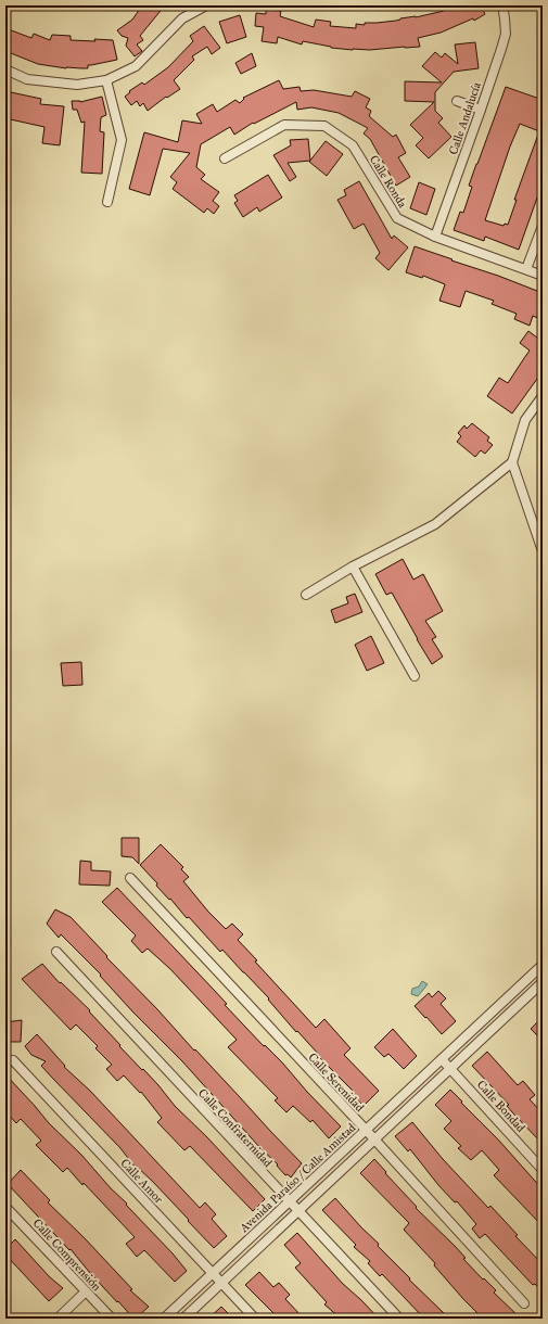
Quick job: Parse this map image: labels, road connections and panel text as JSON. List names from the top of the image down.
{
  "streets": {
    "street": [
      "Calle Andalucía",
      "Calle Ronda",
      "Calle Serenidad",
      "Calle Bondad",
      "Calle Confraternidad",
      "Avenida Paraíso / Calle Amistad",
      "Calle Amor",
      "Calle Comprensión"
    ]
  },
  "crossings": [
    ["Calle Andalucía", "Calle Ronda"],
    ["Calle Serenidad", "Avenida Paraíso / Calle Amistad"],
    ["Calle Bondad", "Avenida Paraíso / Calle Amistad"],
    ["Calle Confraternidad", "Avenida Paraíso / Calle Amistad"],
    ["Avenida Paraíso / Calle Amistad", "Calle Amor"]
  ]
}
